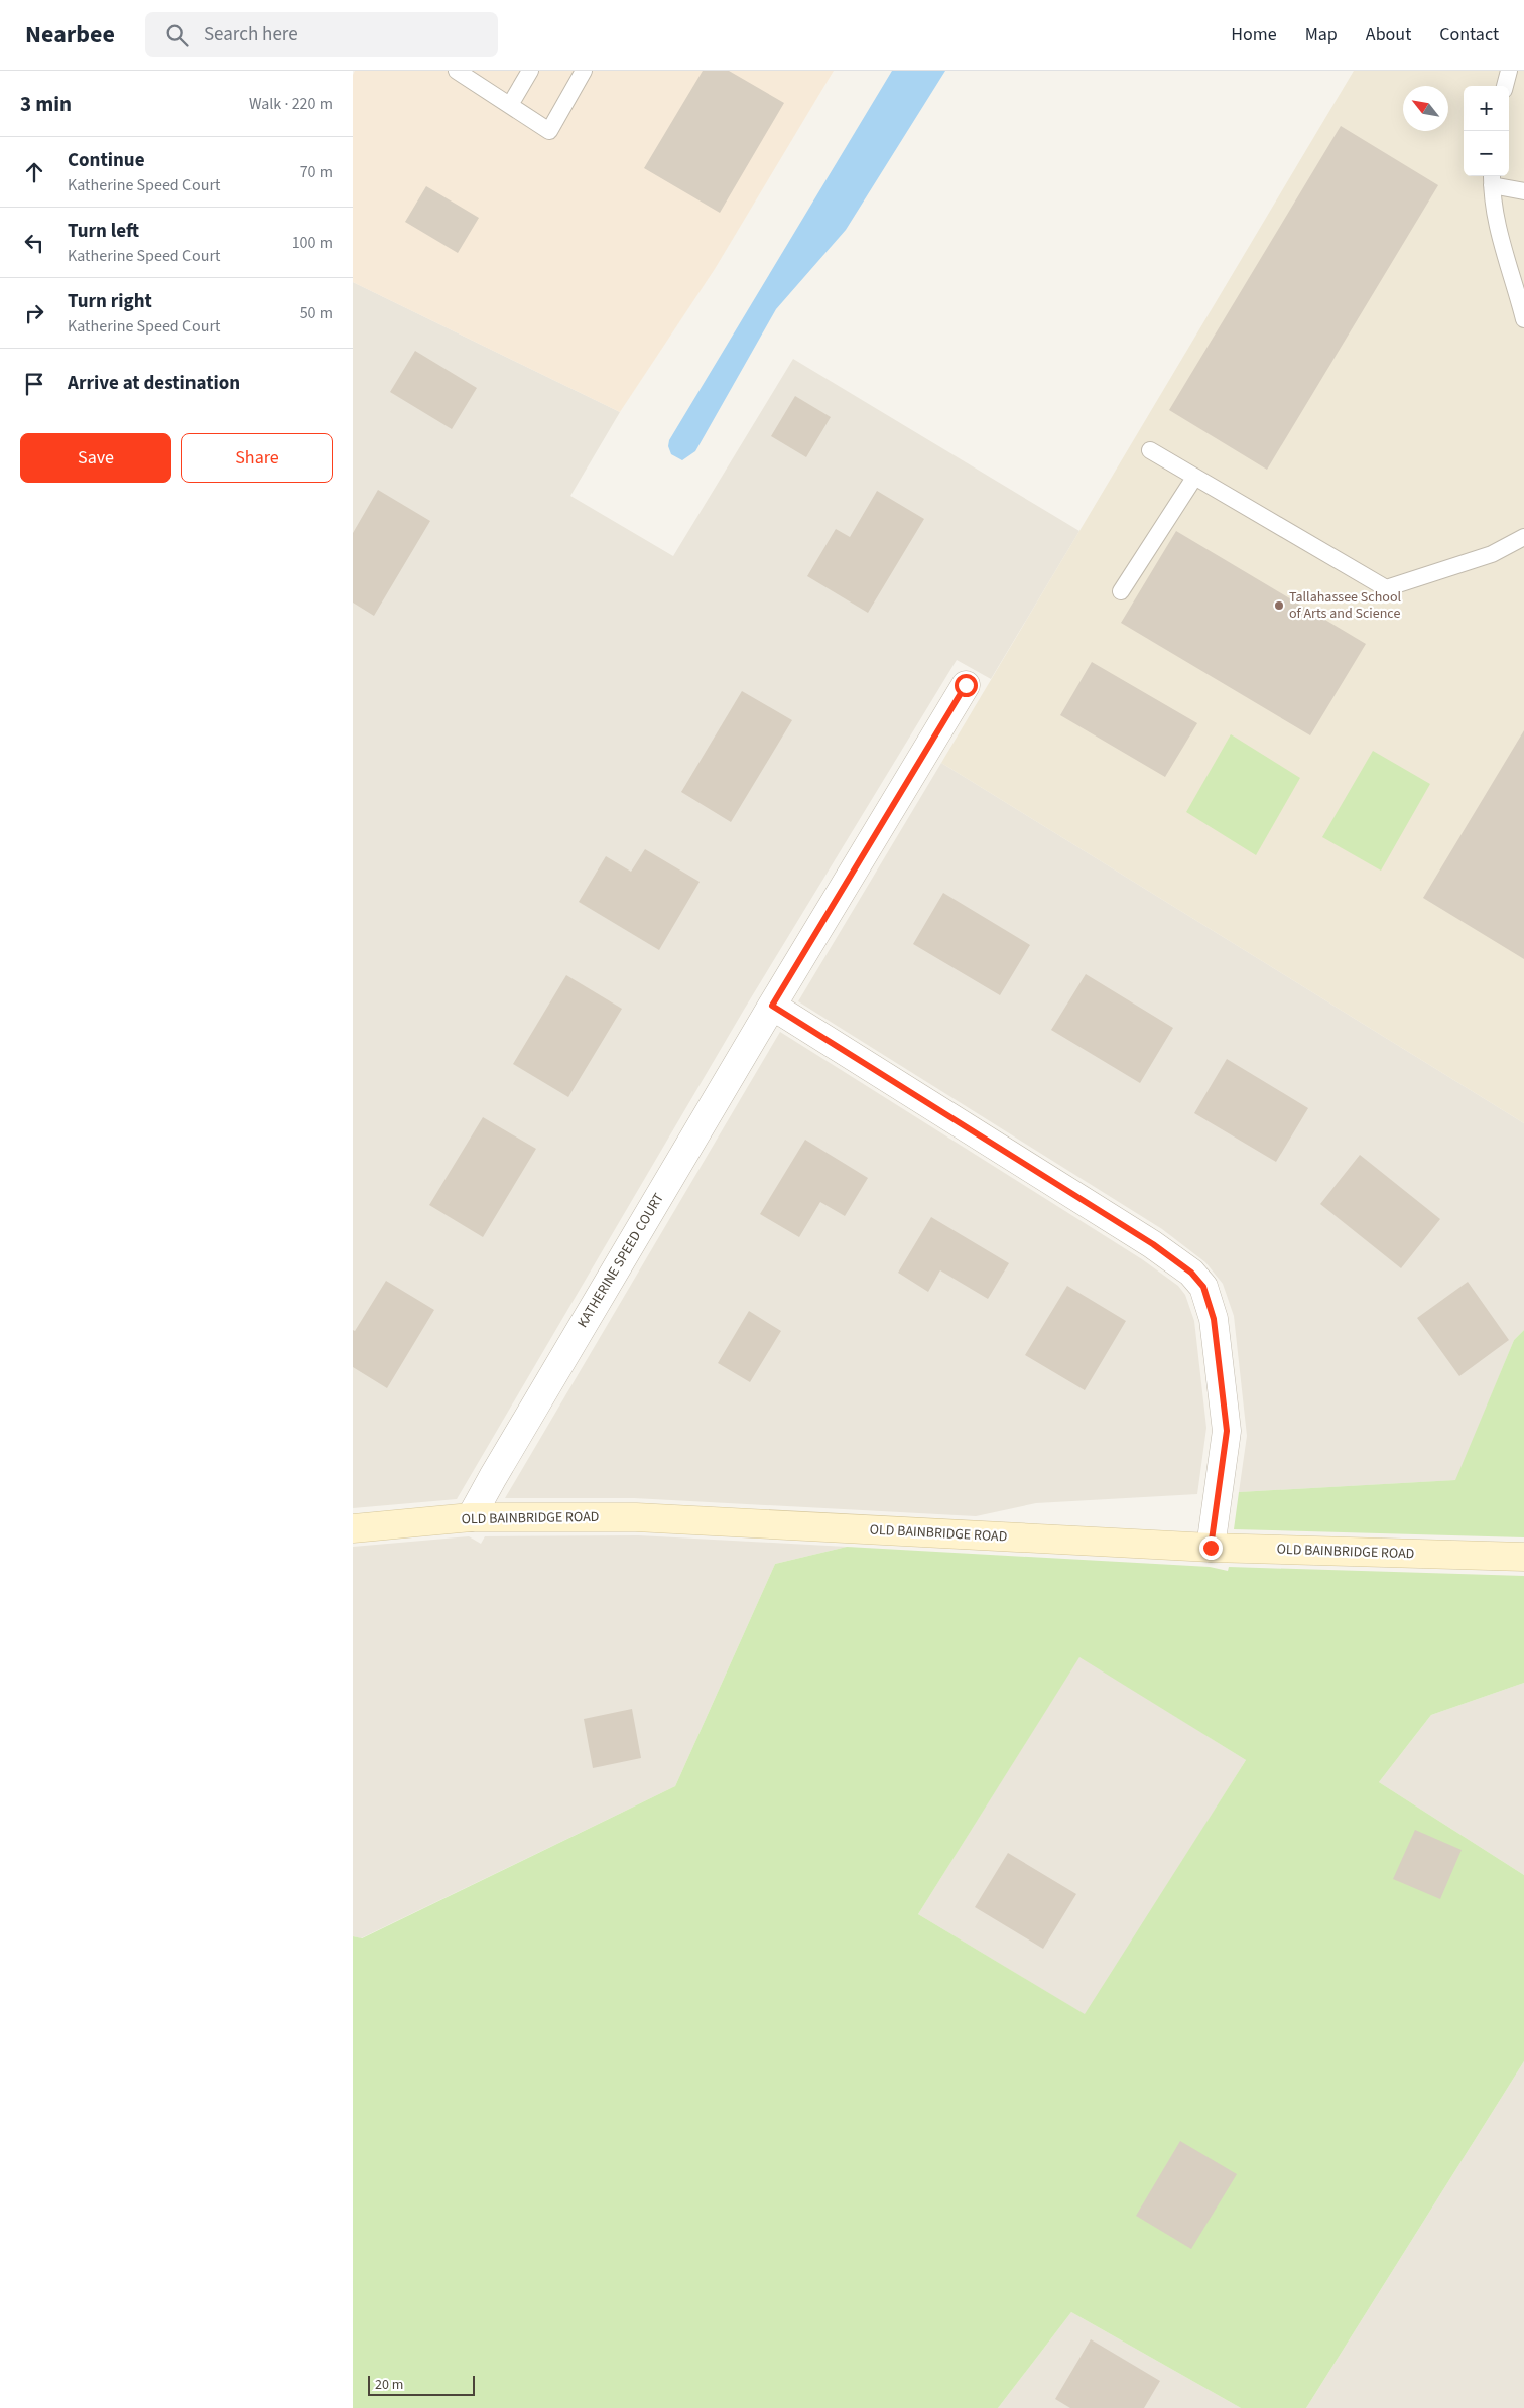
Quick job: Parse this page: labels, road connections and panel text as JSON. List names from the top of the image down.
{
  "streets": {
    "main road": ["OLD BAINBRIDGE ROAD"],
    "street": ["KATHERINE SPEED COURT"]
  },
  "crossings": [
    ["KATHERINE SPEED COURT", "OLD BAINBRIDGE ROAD"]
  ],
  "places": ["Tallahassee School of Arts and Science"],
  "scale_bar": "20 m",
  "north": "top left",
  "page": {
    "header": "Nearbee",
    "search": "Search here",
    "nav": [
      "Home",
      "Map",
      "About",
      "Contact"
    ],
    "heading": ["3 min", "Walk · 220 m"],
    "map_buttons": ["+", "−"],
    "list": [
      ["Continue", "Katherine Speed Court", "70 m"],
      ["Turn left", "Katherine Speed Court", "100 m"],
      ["Turn right", "Katherine Speed Court", "50 m"],
      "Arrive at destination"
    ],
    "buttons": ["Save", "Share"],
    "scale": "20 m"
  }
}
